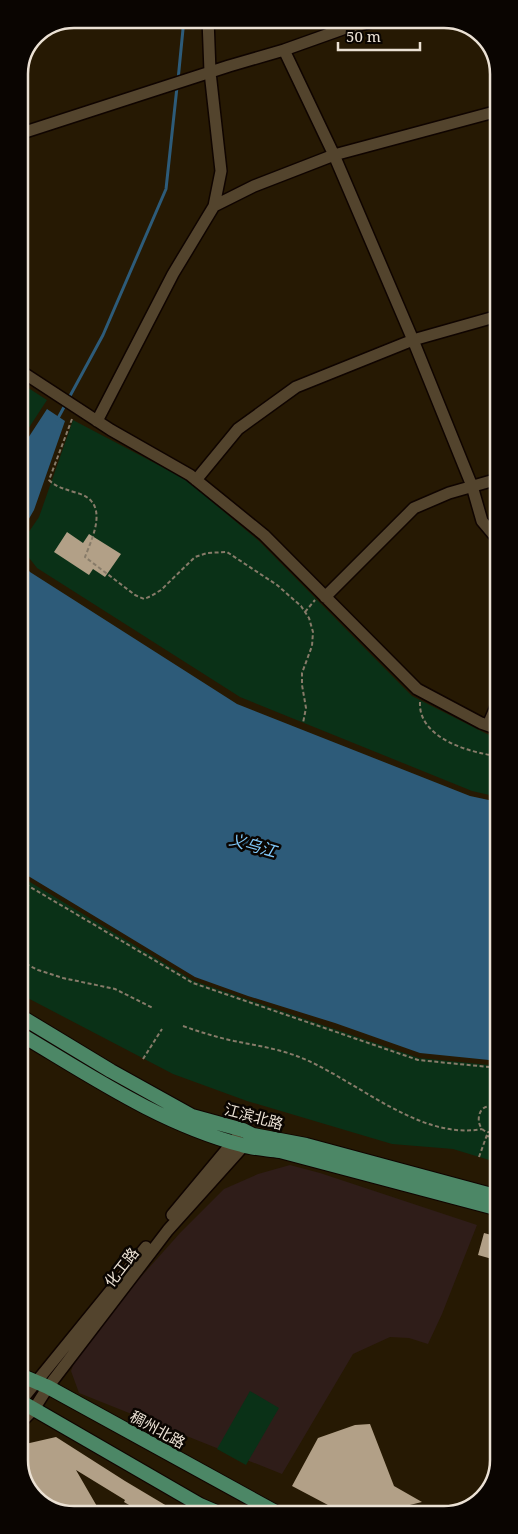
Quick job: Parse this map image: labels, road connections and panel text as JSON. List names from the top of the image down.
{
  "streets": {
    "main road": ["江滨北路", "稠州北路"],
    "street": ["化工路"]
  },
  "crossings": [
    ["江滨北路", "化工路"],
    ["化工路", "稠州北路"]
  ],
  "water": ["义乌江"],
  "scale_bar": "50 m"
}
